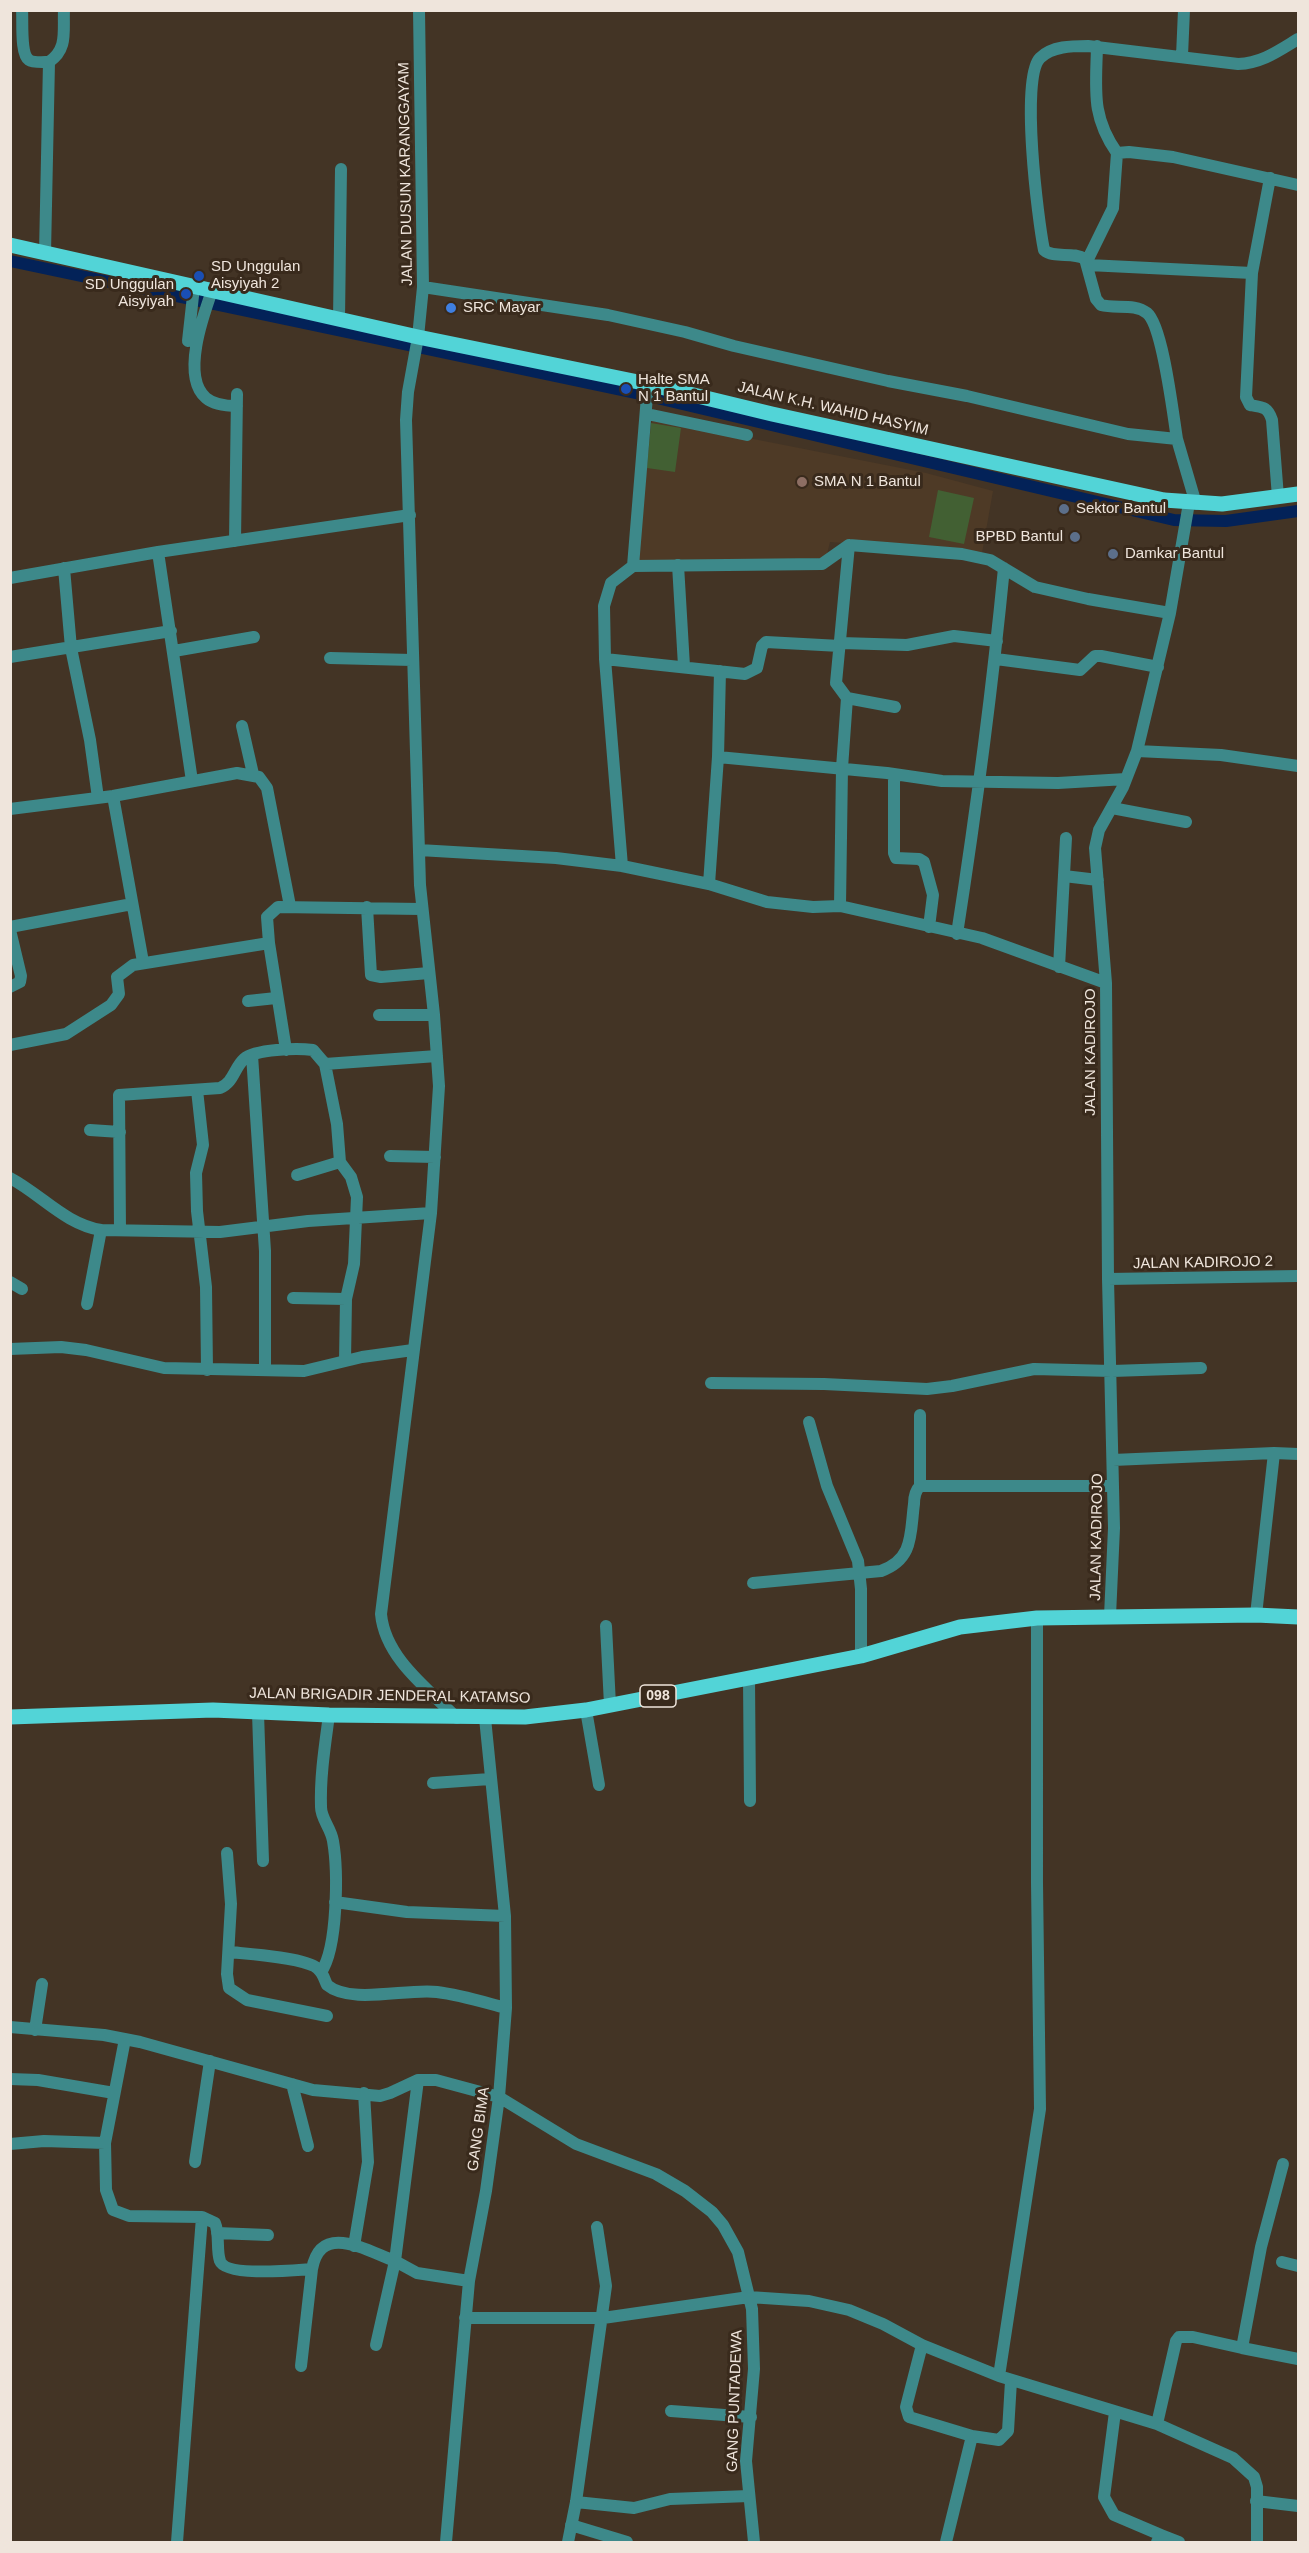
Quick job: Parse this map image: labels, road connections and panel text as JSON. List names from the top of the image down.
{
  "streets": {
    "main road": ["JALAN K.H. WAHID HASYIM", "JALAN BRIGADIR JENDERAL KATAMSO", "098"],
    "street": [
      "JALAN DUSUN KARANGGAYAM",
      "JALAN KADIROJO",
      "JALAN KADIROJO 2",
      "GANG BIMA",
      "GANG PUNTADEWA"
    ]
  },
  "crossings": [
    ["JALAN DUSUN KARANGGAYAM", "JALAN K.H. WAHID HASYIM"],
    ["JALAN DUSUN KARANGGAYAM", "JALAN BRIGADIR JENDERAL KATAMSO"],
    ["JALAN K.H. WAHID HASYIM", "JALAN KADIROJO"],
    ["JALAN KADIROJO", "JALAN KADIROJO 2"],
    ["JALAN KADIROJO", "JALAN BRIGADIR JENDERAL KATAMSO"],
    ["JALAN BRIGADIR JENDERAL KATAMSO", "GANG BIMA"],
    ["GANG BIMA", "GANG PUNTADEWA"]
  ],
  "places": [
    "SD Unggulan Aisyiyah 2",
    "SD Unggulan Aisyiyah",
    "SRC Mayar",
    "Halte SMA N 1 Bantul",
    "SMA N 1 Bantul",
    "Sektor Bantul",
    "BPBD Bantul",
    "Damkar Bantul"
  ]
}
